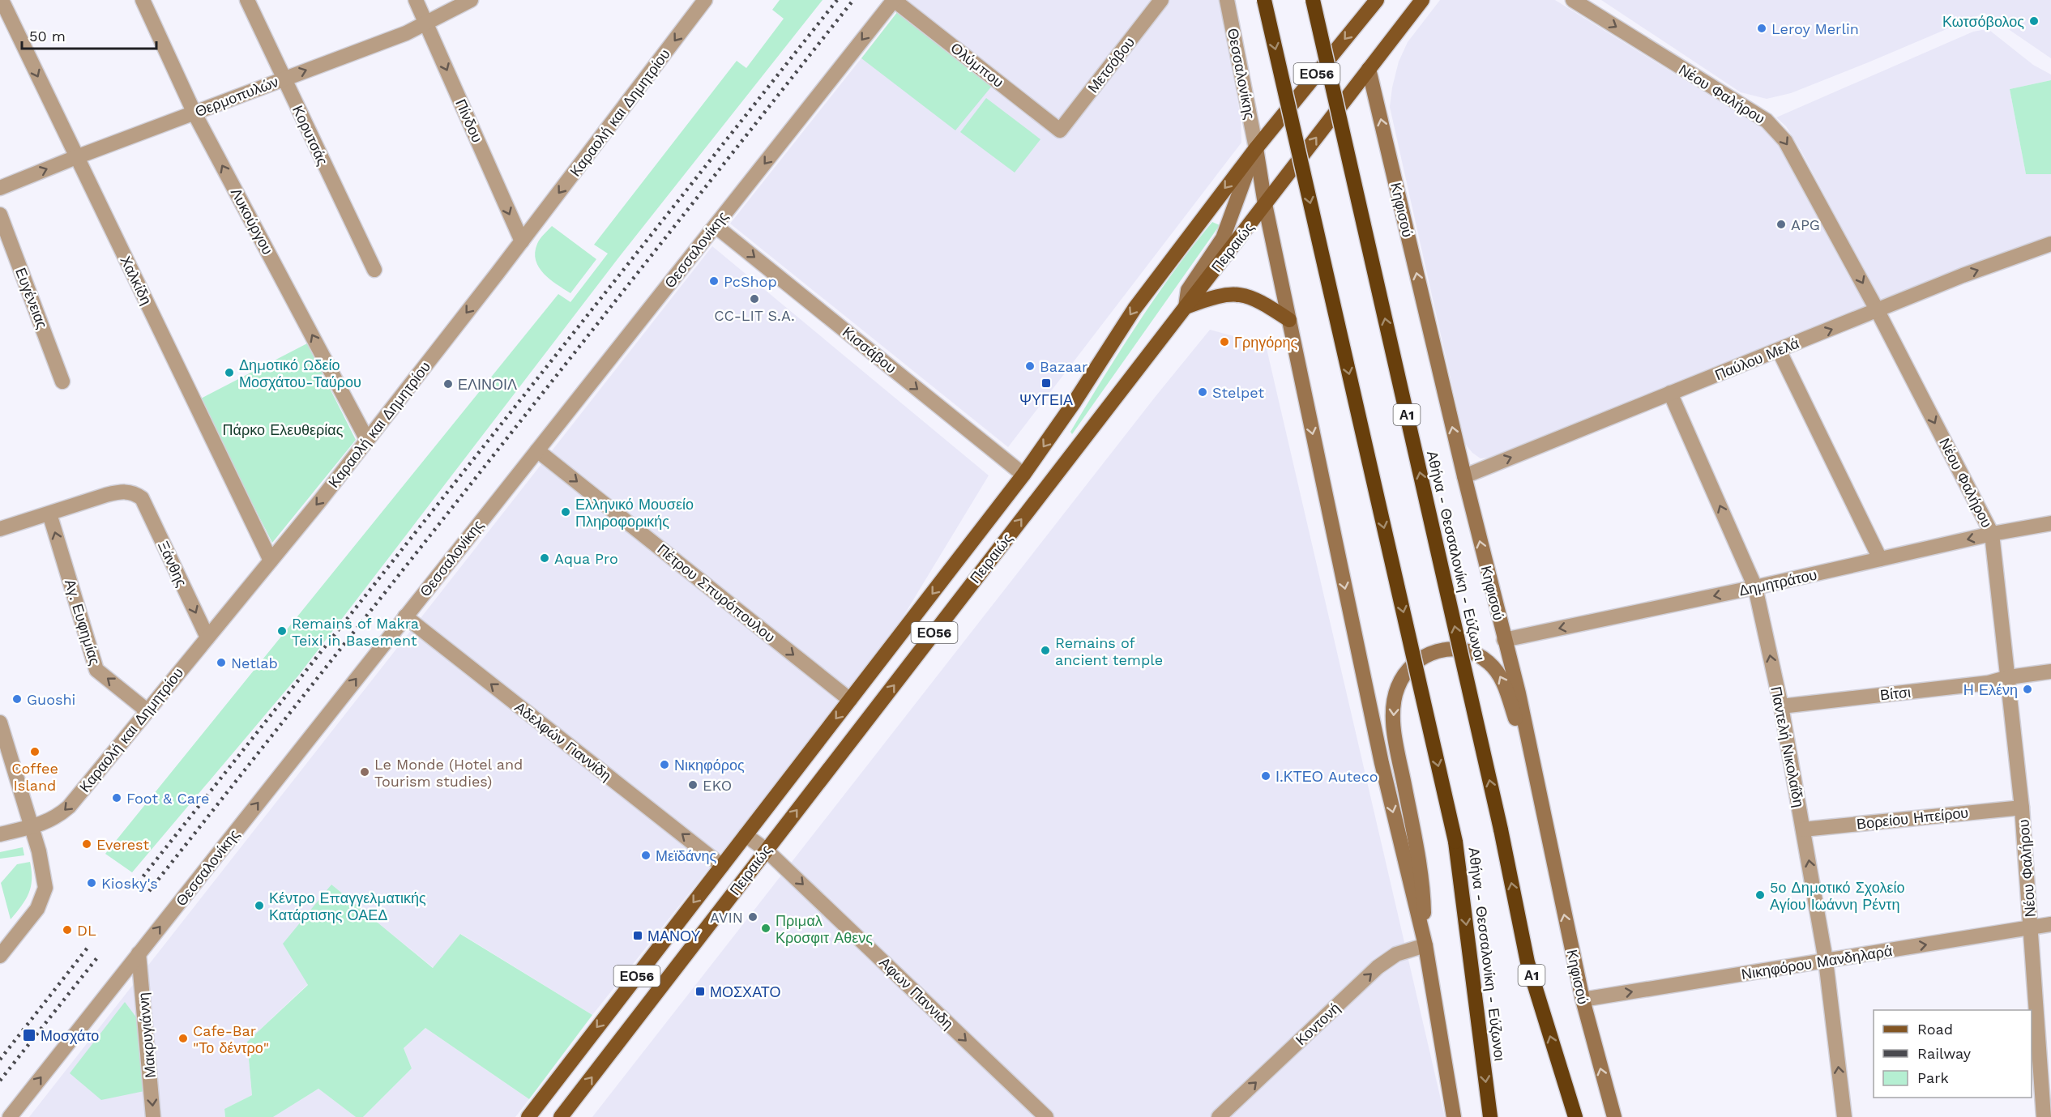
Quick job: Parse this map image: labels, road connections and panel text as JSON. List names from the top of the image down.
{
  "streets": {
    "highway": ["Α1", "Αθήνα - Θεσσαλονίκη - Εύζωνοι"],
    "main road": ["ΕΟ56", "Κηφισού", "Πειραιώς"],
    "street": [
      "Ολύμπου",
      "Μετσόβου",
      "Θεσσαλονίκης",
      "Νέου Φαλήρου",
      "Θερμοπυλών",
      "Καραολή και Δημητρίου",
      "Πίνδου",
      "Κορυτσάς",
      "Λυκούργου",
      "Χαλκίδη",
      "Ευγένειας",
      "Κισσάβου",
      "Παύλου Μελά",
      "Ξάνθης",
      "Δημητράτου",
      "Πέτρου Σπυρόπουλου",
      "Αγ. Ευφημίας",
      "Βίτσι",
      "Αδελφών Γιαννίδη",
      "Παντελή Νικολαΐδη",
      "Βορείου Ηπείρου",
      "Νικηφόρου Μανδηλαρά",
      "Αφων Παννιδη",
      "Κοντονή",
      "Μακρυγιάννη"
    ]
  },
  "crossings": [
    ["Ολύμπου", "Μετσόβου"],
    ["Ολύμπου", "Θεσσαλονίκης"],
    ["Θεσσαλονίκης", "Πειραιώς"],
    ["Θεσσαλονίκης", "Κισσάβου"],
    ["Θεσσαλονίκης", "Πέτρου Σπυρόπουλου"],
    ["Θεσσαλονίκης", "Αδελφών Γιαννίδη"],
    ["Θεσσαλονίκης", "Μακρυγιάννη"],
    ["Νέου Φαλήρου", "Παύλου Μελά"],
    ["Νέου Φαλήρου", "Δημητράτου"],
    ["Νέου Φαλήρου", "Βίτσι"],
    ["Νέου Φαλήρου", "Βορείου Ηπείρου"],
    ["Νέου Φαλήρου", "Νικηφόρου Μανδηλαρά"],
    ["Θερμοπυλών", "Πίνδου"],
    ["Θερμοπυλών", "Κορυτσάς"],
    ["Θερμοπυλών", "Λυκούργου"],
    ["Θερμοπυλών", "Χαλκίδη"],
    ["Καραολή και Δημητρίου", "Πίνδου"],
    ["Καραολή και Δημητρίου", "Λυκούργου"],
    ["Καραολή και Δημητρίου", "Χαλκίδη"],
    ["Καραολή και Δημητρίου", "Ξάνθης"],
    ["Καραολή και Δημητρίου", "Αγ. Ευφημίας"],
    ["Κηφισού", "Πειραιώς"],
    ["Κηφισού", "Παύλου Μελά"],
    ["Κηφισού", "Δημητράτου"],
    ["Κηφισού", "Νικηφόρου Μανδηλαρά"],
    ["Πειραιώς", "Κισσάβου"],
    ["Πειραιώς", "Πέτρου Σπυρόπουλου"],
    ["Πειραιώς", "Αδελφών Γιαννίδη"],
    ["Πειραιώς", "Αφων Παννιδη"],
    ["Παύλου Μελά", "Παντελή Νικολαΐδη"],
    ["Ξάνθης", "Αγ. Ευφημίας"],
    ["Δημητράτου", "Παντελή Νικολαΐδη"],
    ["Βίτσι", "Παντελή Νικολαΐδη"],
    ["Παντελή Νικολαΐδη", "Βορείου Ηπείρου"],
    ["Παντελή Νικολαΐδη", "Νικηφόρου Μανδηλαρά"]
  ],
  "one_way": [
    "Θερμοπυλών",
    "Καραολή και Δημητρίου",
    "Πίνδου",
    "Κηφισού",
    "Λυκούργου",
    "Κισσάβου",
    "Παύλου Μελά",
    "Δημητράτου",
    "Πέτρου Σπυρόπουλου",
    "Αγ. Ευφημίας",
    "Αδελφών Γιαννίδη",
    "Νικηφόρου Μανδηλαρά",
    "Αφων Παννιδη",
    "Κοντονή",
    "Μακρυγιάννη"
  ],
  "parks": ["Πάρκο Ελευθερίας"],
  "places": {
    "other": [
      "Κωτσόβολος",
      "Leroy Merlin",
      "APG",
      "PcShop",
      "CC-LIT S.A.",
      "Γρηγόρης",
      "Bazaar",
      "Δημοτικό Ωδείο Μοσχάτου-Ταύρου",
      "ΕΛΙΝΟΙΛ",
      "Stelpet",
      "Ελληνικό Μουσείο Πληροφορικής",
      "Aqua Pro",
      "Remains of Makra Teixi in Basement",
      "Remains of ancient temple",
      "Netlab",
      "Η Ελένη",
      "Guoshi",
      "Coffee Island",
      "Νικηφόρος",
      "Le Monde (Hotel and Tourism studies)",
      "Ι.ΚΤΕΟ Auteco",
      "EKO",
      "Foot & Care",
      "Everest",
      "Μεϊδάνης",
      "Kiosky's",
      "5ο Δημοτικό Σχολείο Αγίου Ιωάννη Ρέντη",
      "Κέντρο Επαγγελματικής Κατάρτισης ΟΑΕΔ",
      "AVIN",
      "Πριμαλ Κροσφιτ Αθενς",
      "DL",
      "Cafe-Bar \"Το δέντρο\""
    ],
    "transit": [
      "ΨΥΓΕΙΑ",
      "ΜΑΝΟΥ",
      "ΜΟΣΧΑΤΟ",
      "Μοσχάτο"
    ]
  },
  "legend": ["Road", "Railway", "Park"],
  "scale_bar": "50 m"
}
